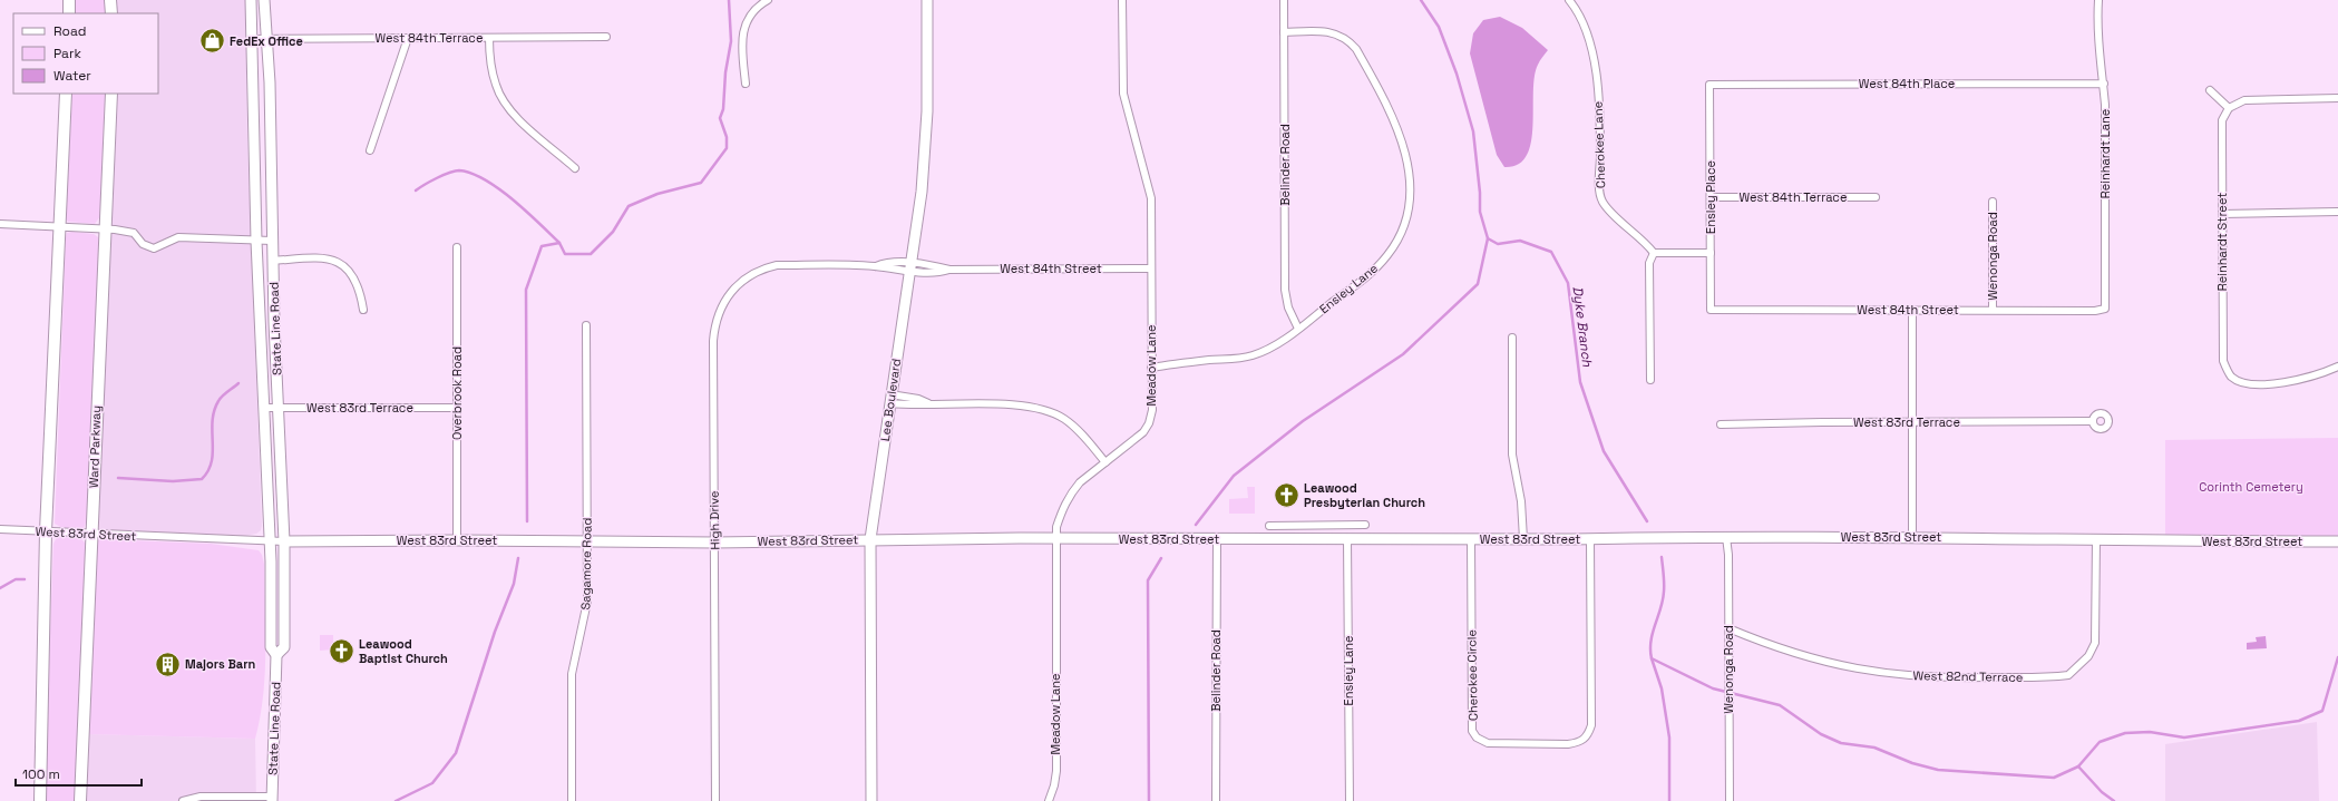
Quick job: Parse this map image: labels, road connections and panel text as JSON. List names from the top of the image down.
{
  "streets": {
    "main road": ["Ward Parkway"],
    "street": [
      "West 84th Terrace",
      "West 84th Place",
      "Cherokee Lane",
      "Reinhardt Lane",
      "Belinder Road",
      "Ensley Place",
      "Reinhardt Street",
      "Wenonga Road",
      "West 84th Street",
      "Ensley Lane",
      "State Line Road",
      "Meadow Lane",
      "Overbrook Road",
      "Lee Boulevard",
      "West 83rd Terrace",
      "High Drive",
      "West 83rd Street",
      "Sagamore Road",
      "Cherokee Circle",
      "West 82nd Terrace"
    ]
  },
  "crossings": [
    ["West 84th Terrace", "Ensley Place"],
    ["West 84th Terrace", "State Line Road"],
    ["West 84th Place", "Reinhardt Lane"],
    ["West 84th Place", "Ensley Place"],
    ["Reinhardt Lane", "West 84th Street"],
    ["Belinder Road", "Ensley Lane"],
    ["Belinder Road", "West 83rd Street"],
    ["Ensley Place", "West 84th Street"],
    ["Wenonga Road", "West 84th Street"],
    ["Wenonga Road", "West 83rd Street"],
    ["Wenonga Road", "West 82nd Terrace"],
    ["West 84th Street", "Meadow Lane"],
    ["West 84th Street", "Lee Boulevard"],
    ["West 84th Street", "High Drive"],
    ["Ensley Lane", "Meadow Lane"],
    ["Ensley Lane", "West 83rd Street"],
    ["State Line Road", "West 83rd Terrace"],
    ["State Line Road", "West 83rd Street"],
    ["Meadow Lane", "West 83rd Street"],
    ["Overbrook Road", "West 83rd Terrace"],
    ["Overbrook Road", "West 83rd Street"],
    ["Lee Boulevard", "West 83rd Street"],
    ["Ward Parkway", "West 83rd Street"],
    ["High Drive", "West 83rd Street"],
    ["West 83rd Street", "Sagamore Road"],
    ["West 83rd Street", "Cherokee Circle"],
    ["West 83rd Street", "West 82nd Terrace"]
  ],
  "water": ["Dyke Branch"],
  "parks": ["Corinth Cemetery"],
  "places": {
    "shop": ["FedEx Office"],
    "church": ["Leawood Presbyterian Church", "Leawood Baptist Church"],
    "building": ["Majors Barn"]
  },
  "legend": ["Road", "Park", "Water"],
  "scale_bar": "100 m"
}
